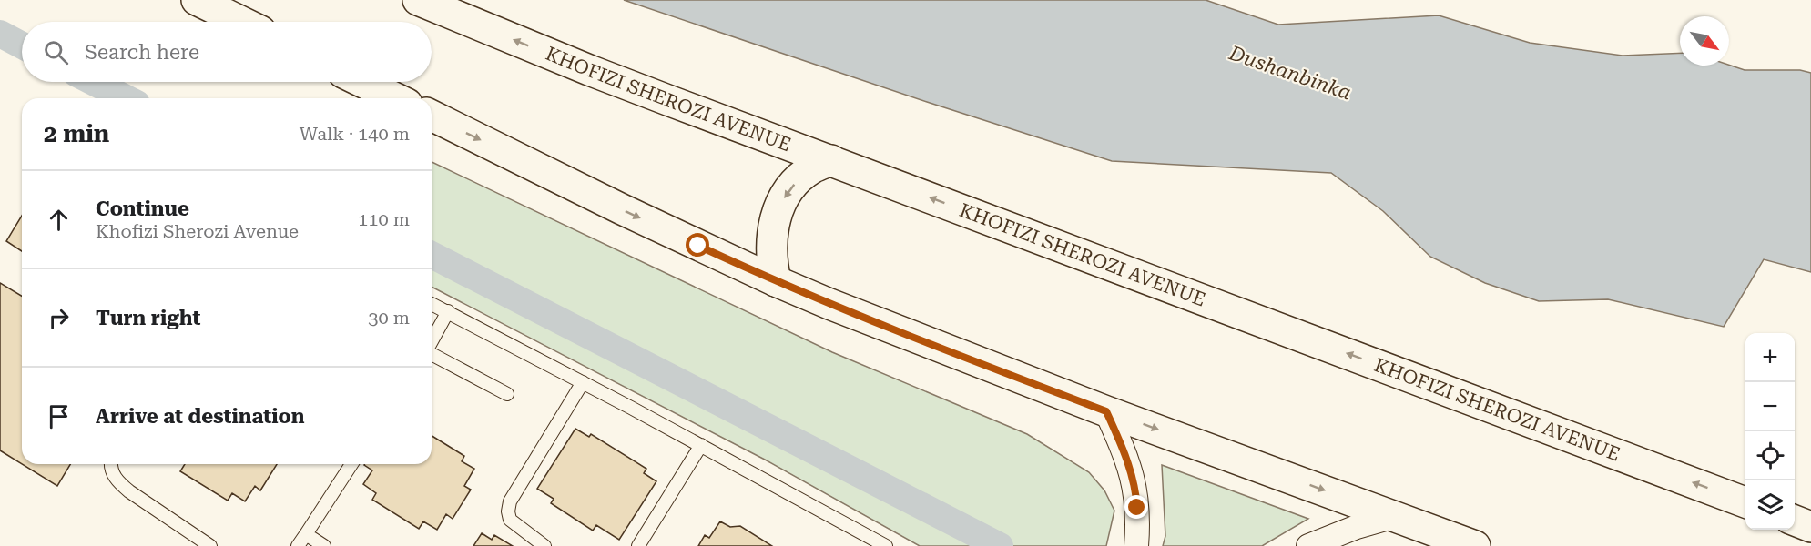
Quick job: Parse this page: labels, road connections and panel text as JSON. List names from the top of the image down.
{
  "streets": {
    "main road": ["KHOFIZI SHEROZI AVENUE"]
  },
  "water": ["Dushanbinka"],
  "north": "bottom right",
  "page": {
    "search": "Search here",
    "heading": ["2 min", "Walk · 140 m"],
    "list": [
      ["Continue", "Khofizi Sherozi Avenue", "110 m"],
      ["Turn right", "30 m"],
      "Arrive at destination"
    ],
    "map_buttons": ["+", "−"]
  }
}
